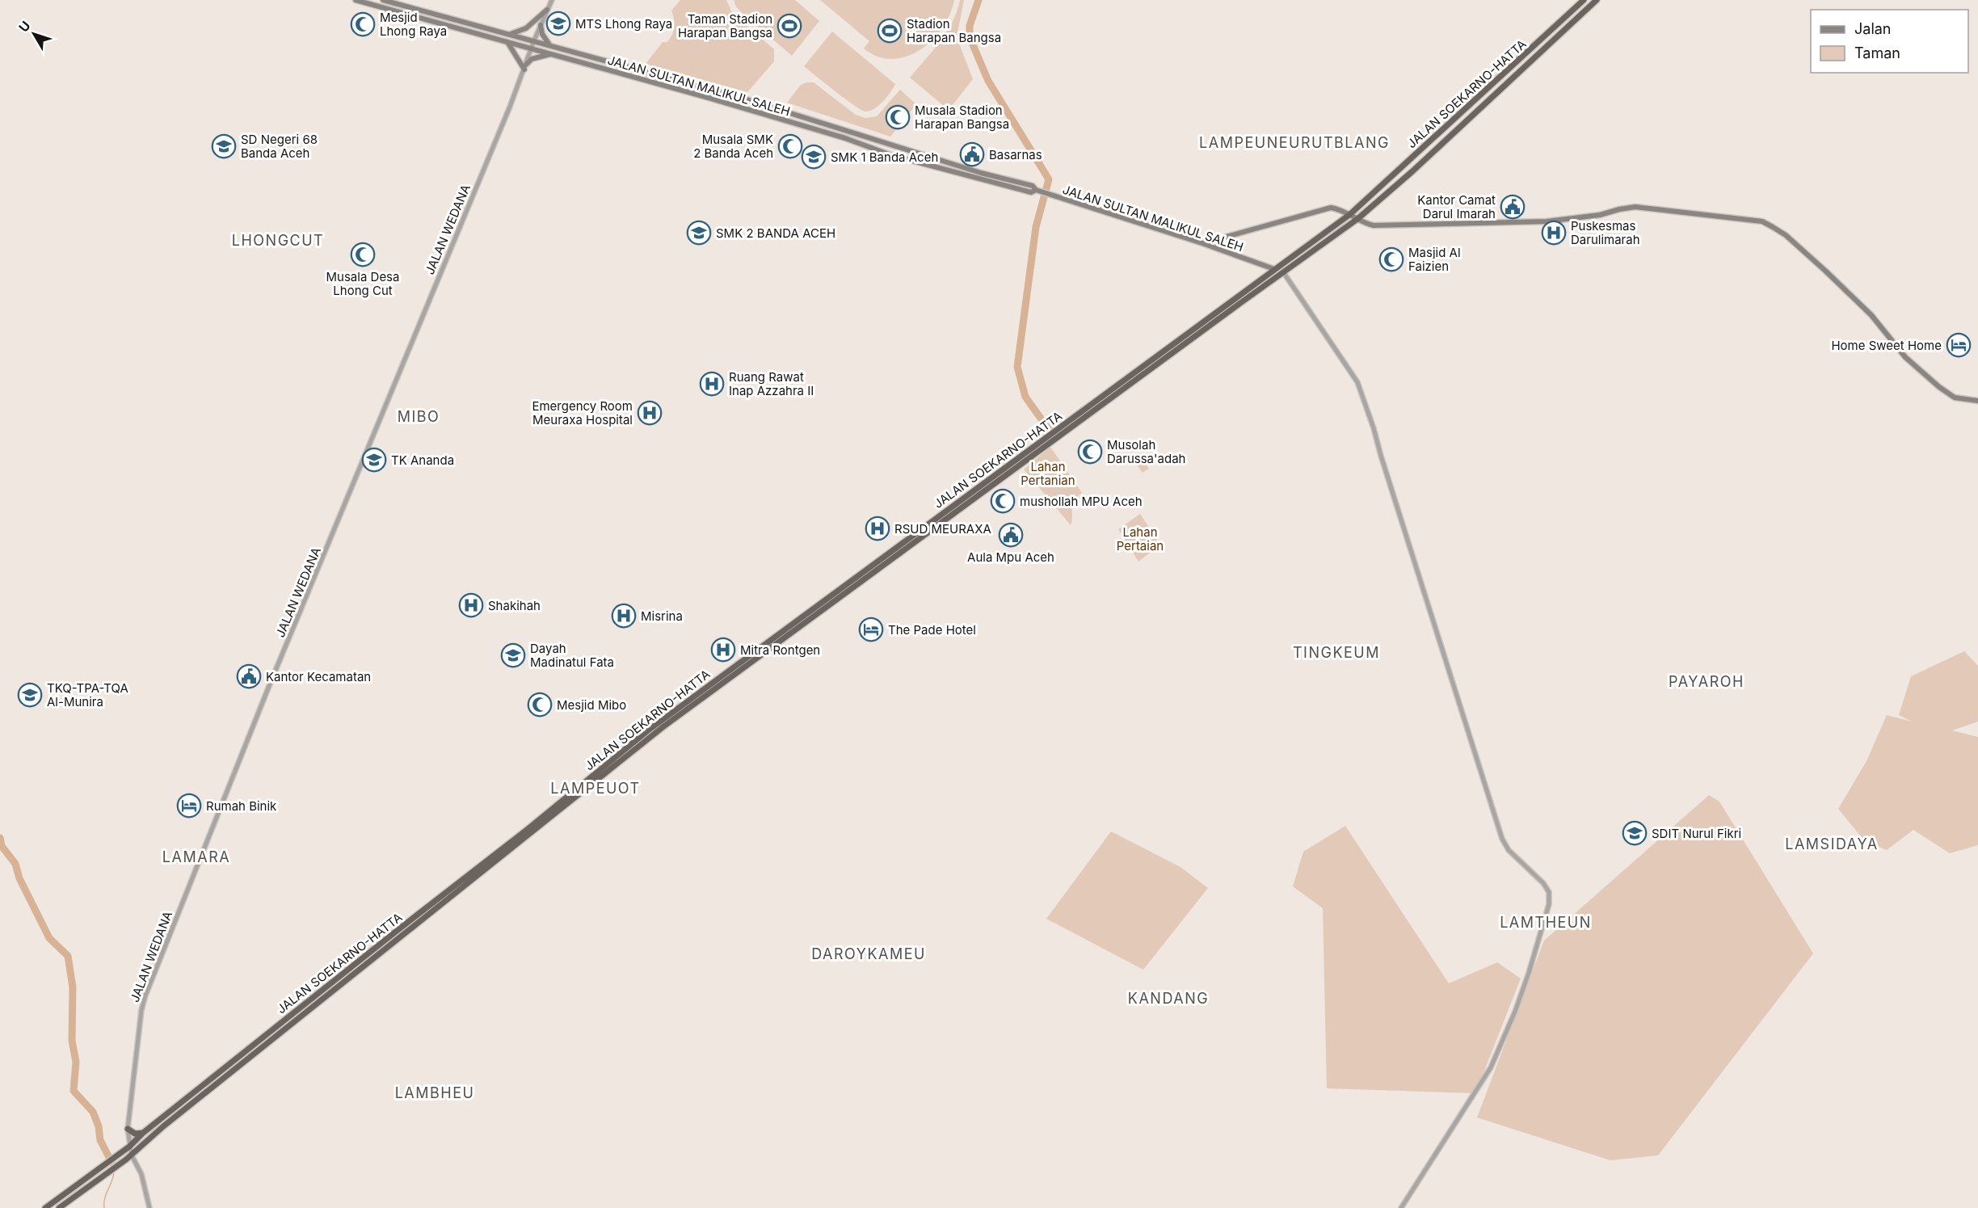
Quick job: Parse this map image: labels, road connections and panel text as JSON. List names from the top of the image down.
{
  "streets": {
    "highway": ["JALAN SOEKARNO-HATTA"],
    "main road": ["JALAN SULTAN MALIKUL SALEH"],
    "street": ["JALAN WEDANA"]
  },
  "crossings": [
    ["JALAN SULTAN MALIKUL SALEH", "JALAN SOEKARNO-HATTA"],
    ["JALAN SULTAN MALIKUL SALEH", "JALAN WEDANA"],
    ["JALAN SOEKARNO-HATTA", "JALAN WEDANA"]
  ],
  "districts": [
    "LAMPEUNEURUTBLANG",
    "LHONGCUT",
    "MIBO",
    "TINGKEUM",
    "PAYAROH",
    "LAMPEUOT",
    "LAMSIDAYA",
    "LAMARA",
    "LAMTHEUN",
    "DAROYKAMEU",
    "KANDANG",
    "LAMBHEU"
  ],
  "parks": ["Lahan Pertanian", "Lahan Pertaian"],
  "places": {
    "school or university": [
      "MTS Lhong Raya",
      "SD Negeri 68 Banda Aceh",
      "SMK 1 Banda Aceh",
      "SMK 2 BANDA ACEH",
      "TK Ananda",
      "Dayah Madinatul Fata",
      "TKQ-TPA-TQA Al-Munira",
      "SDIT Nurul Fikri"
    ],
    "mosque": [
      "Mesjid Lhong Raya",
      "Musala Stadion Harapan Bangsa",
      "Musala SMK 2 Banda Aceh",
      "Musala Desa Lhong Cut",
      "Masjid Al Faizien",
      "Musolah Darussa'adah",
      "mushollah MPU Aceh",
      "Mesjid Mibo"
    ],
    "sports": ["Taman Stadion Harapan Bangsa", "Stadion Harapan Bangsa"],
    "public building": [
      "Basarnas",
      "Kantor Camat Darul Imarah",
      "Aula Mpu Aceh",
      "Kantor Kecamatan"
    ],
    "hospital": [
      "Puskesmas Darulimarah",
      "Ruang Rawat Inap Azzahra II",
      "Emergency Room Meuraxa Hospital",
      "RSUD MEURAXA",
      "Shakihah",
      "Misrina",
      "Mitra Rontgen"
    ],
    "hotel": ["Home Sweet Home", "The Pade Hotel", "Rumah Binik"]
  },
  "legend": ["Jalan", "Taman"],
  "north": "top left"
}
